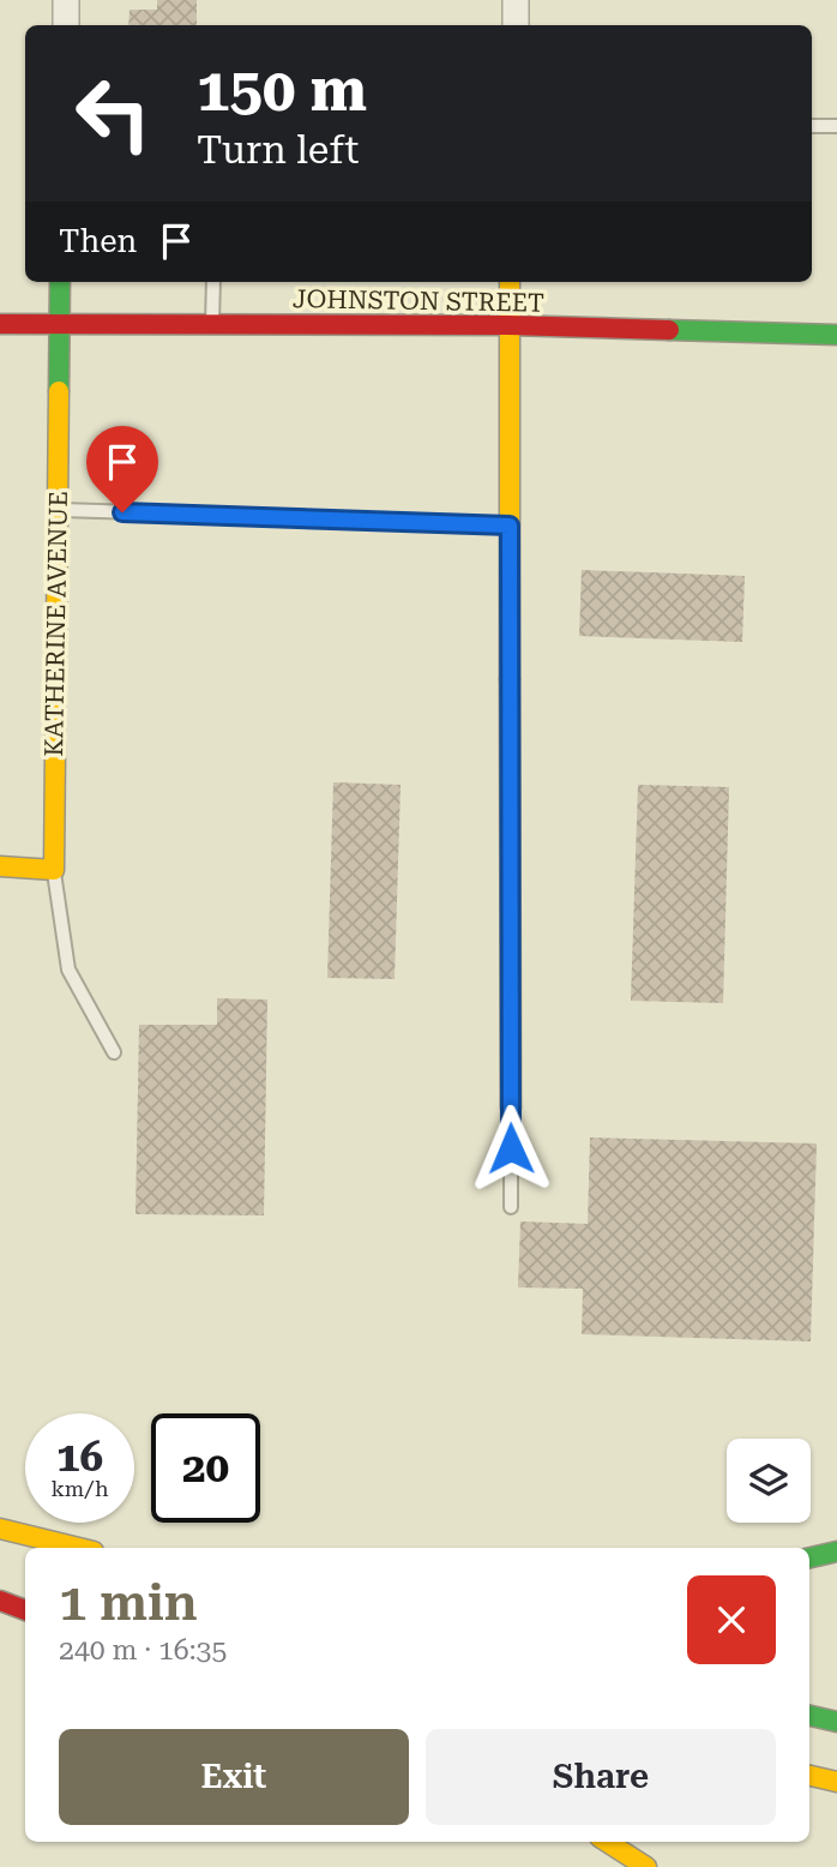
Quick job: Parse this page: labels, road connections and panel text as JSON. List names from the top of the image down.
{
  "streets": {
    "main road": ["JOHNSTON STREET", "KATHERINE AVENUE"]
  },
  "crossings": [
    ["JOHNSTON STREET", "KATHERINE AVENUE"]
  ],
  "page": {
    "turn": ["150 m", "Turn left"],
    "then": "Then",
    "speed": "16 km/h",
    "limit": "20",
    "heading": ["1 min", "240 m · 16:35"],
    "buttons": ["Exit", "Share"]
  }
}
